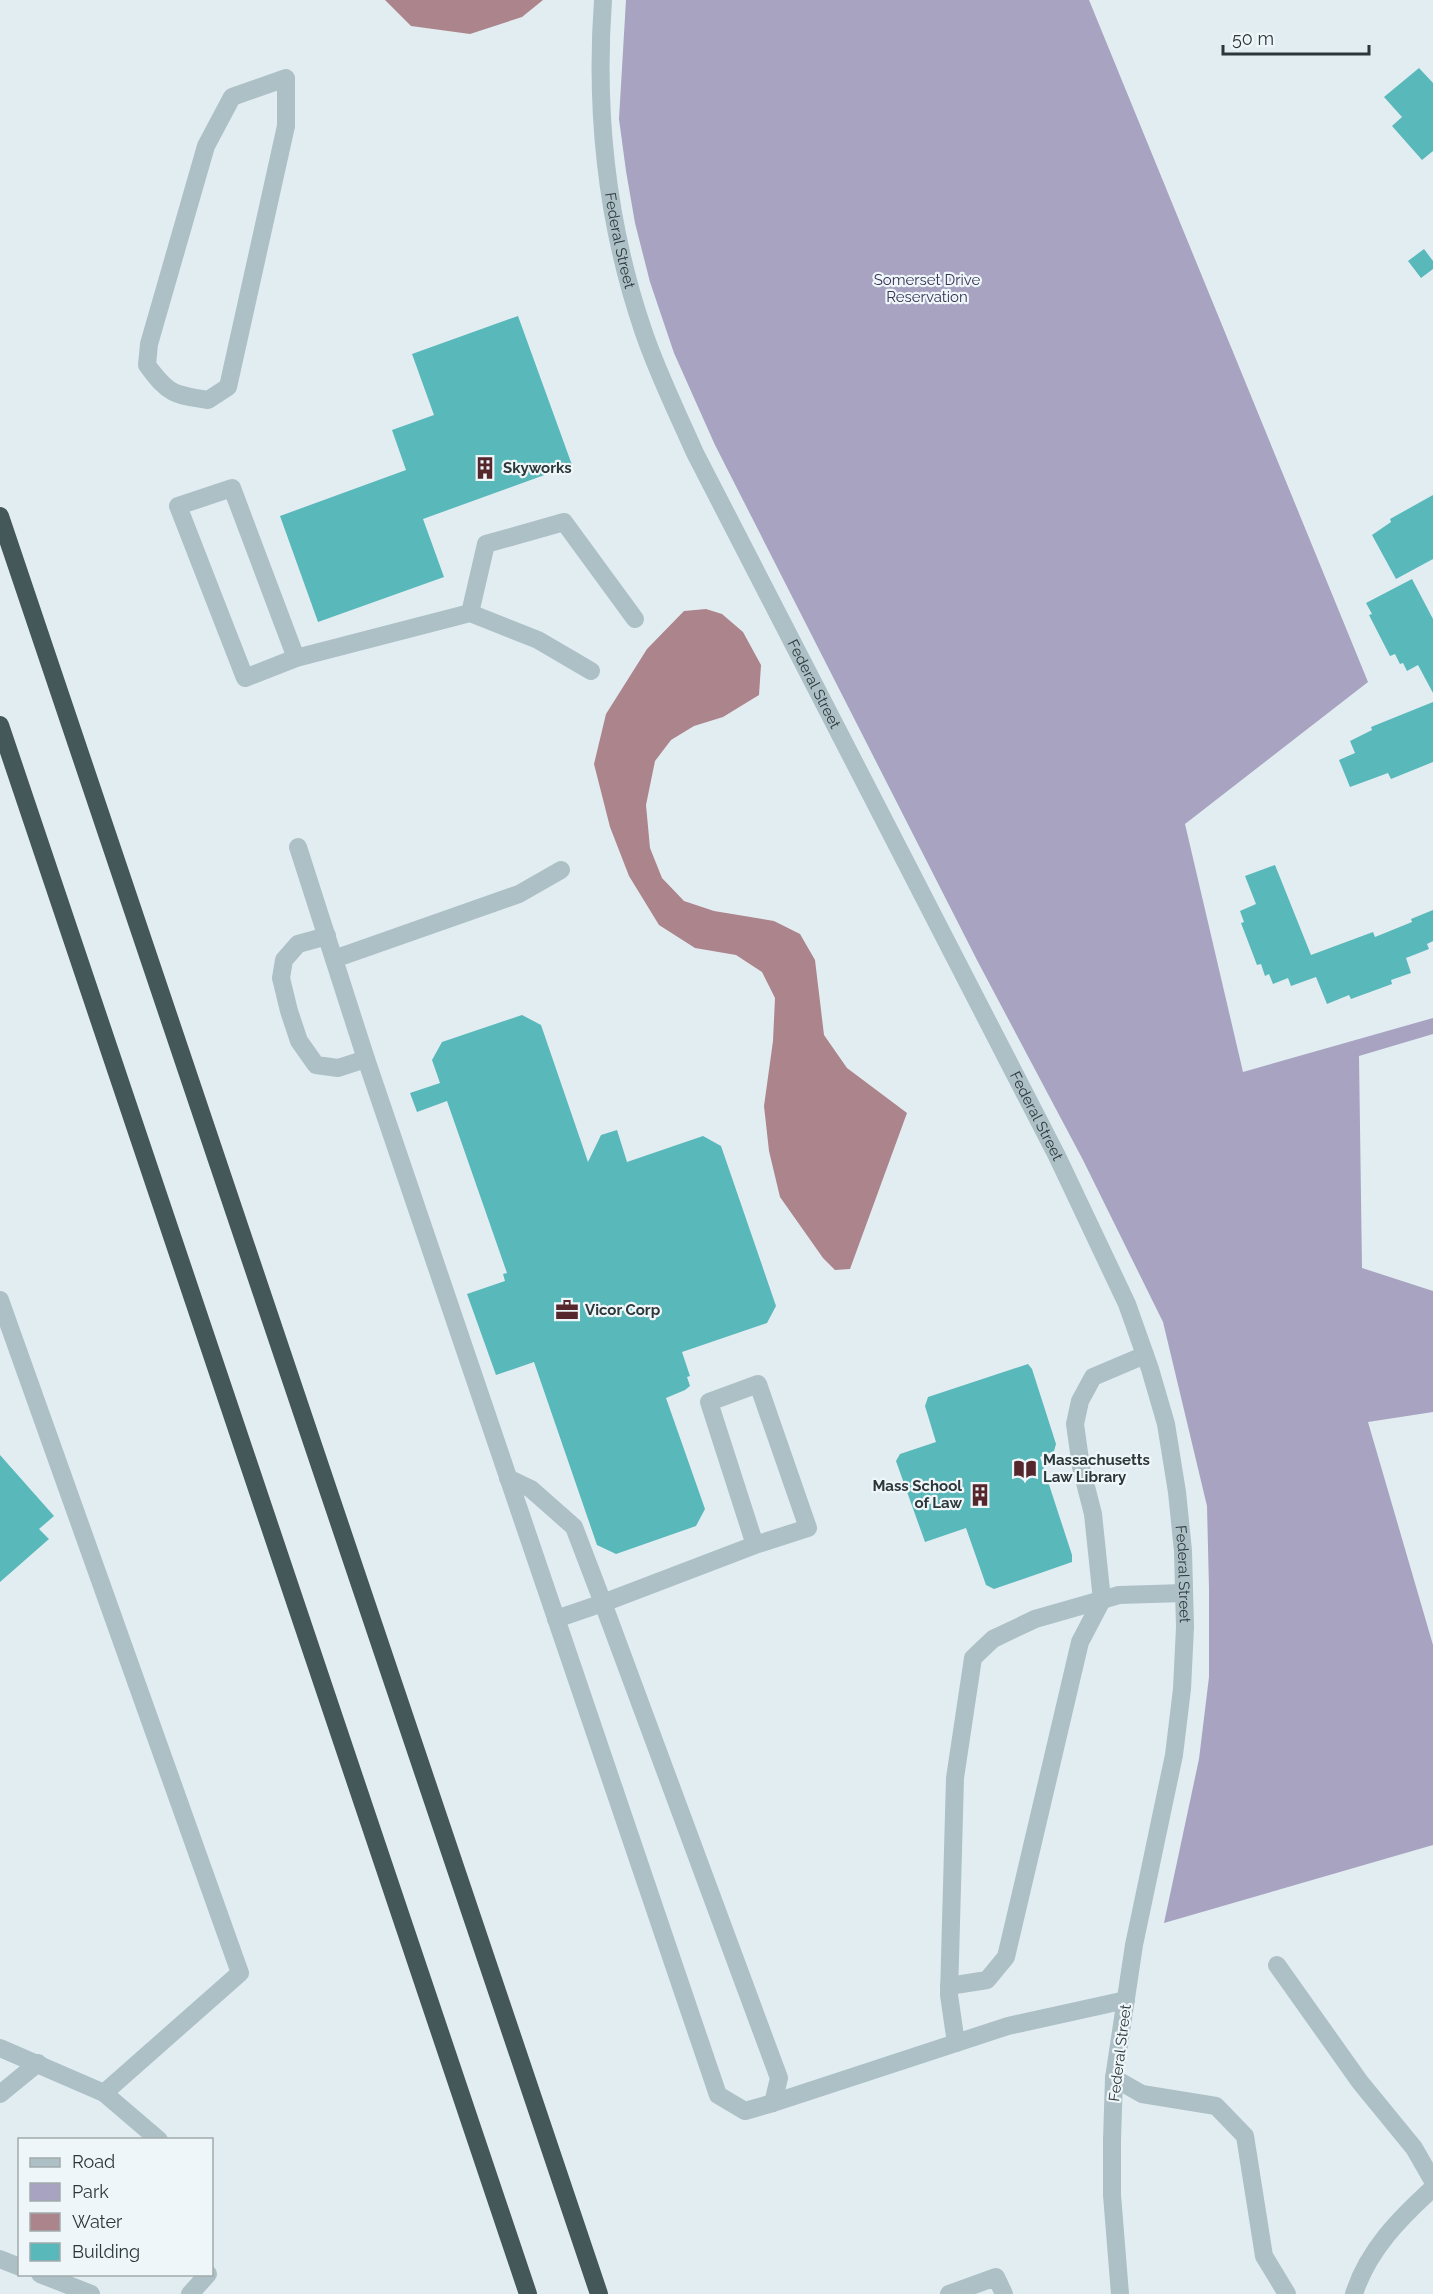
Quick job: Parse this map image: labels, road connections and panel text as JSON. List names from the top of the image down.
{
  "streets": {
    "street": ["Federal Street"]
  },
  "parks": ["Somerset Drive Reservation"],
  "places": {
    "building": ["Skyworks", "Mass School of Law"],
    "office": ["Vicor Corp"],
    "library": ["Massachusetts Law Library"]
  },
  "legend": [
    "Road",
    "Park",
    "Water",
    "Building"
  ],
  "scale_bar": "50 m"
}
